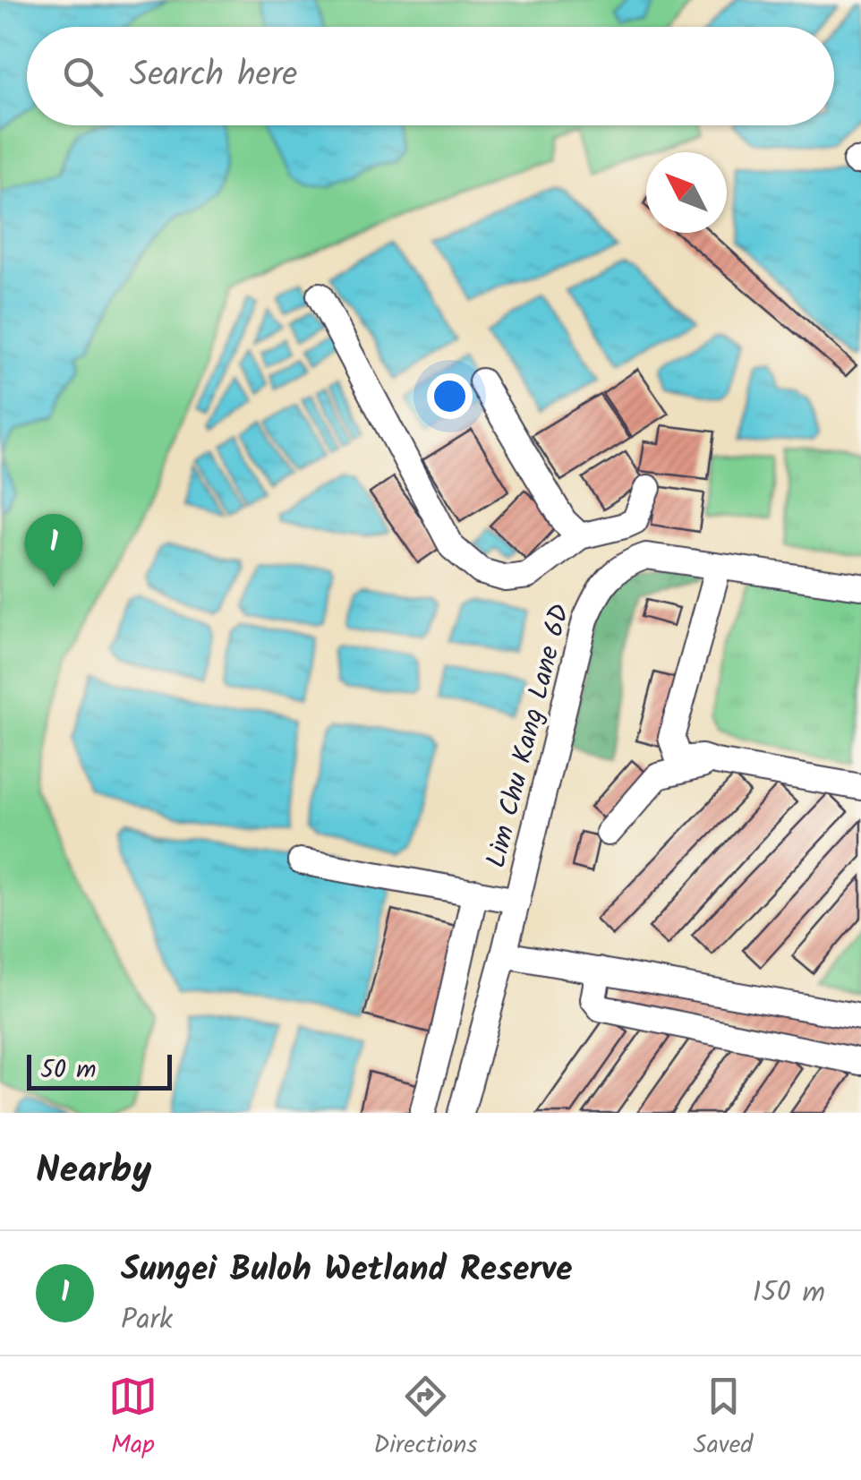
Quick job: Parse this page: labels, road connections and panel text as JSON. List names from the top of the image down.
{
  "streets": {
    "street": ["Lim Chu Kang Lane 6D"]
  },
  "scale_bar": "50 m",
  "north": "top left",
  "page": {
    "search": "Search here",
    "pins": "1",
    "scale": "50 m",
    "heading": "Nearby",
    "list": [
      {
        "mark": "1",
        "name": "Sungei Buloh Wetland Reserve",
        "note": "Park",
        "value": "150 m"
      }
    ],
    "nav": ["Map", "Directions", "Saved"]
  }
}
